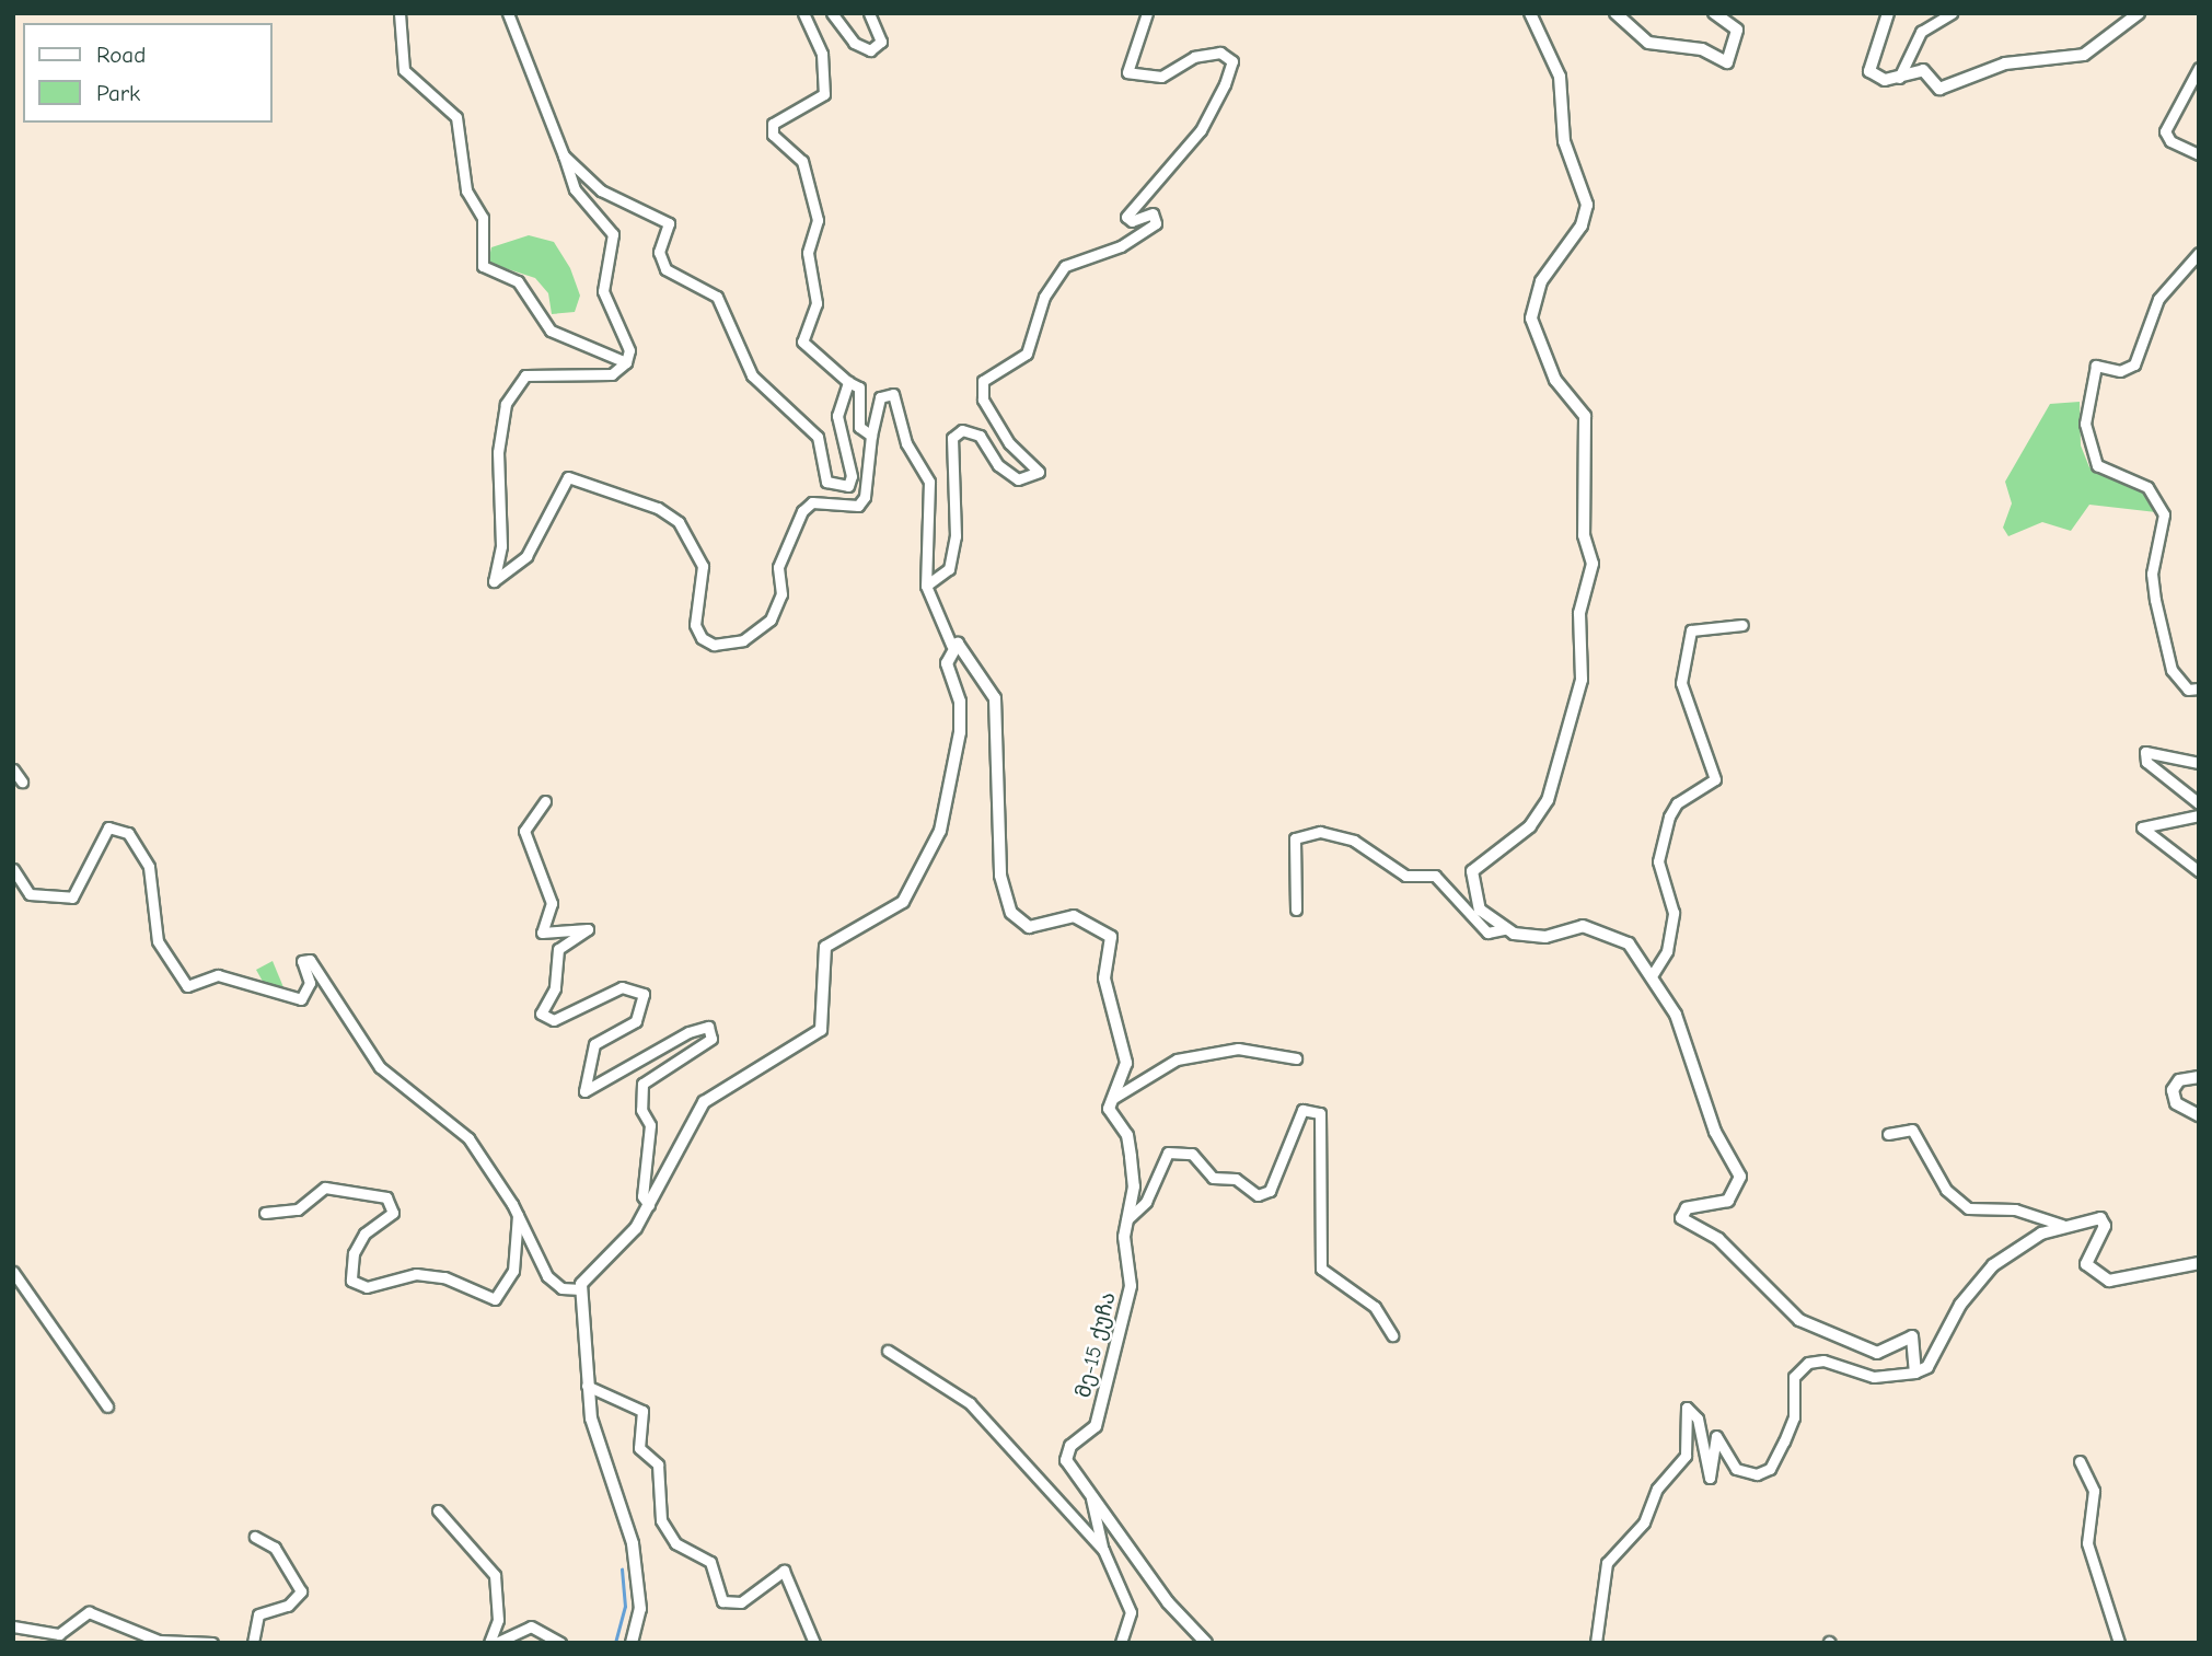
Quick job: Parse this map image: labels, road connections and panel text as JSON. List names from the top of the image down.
{
  "streets": {
    "street": ["მე-15 ქუჩა"]
  },
  "legend": ["Road", "Park"]
}
